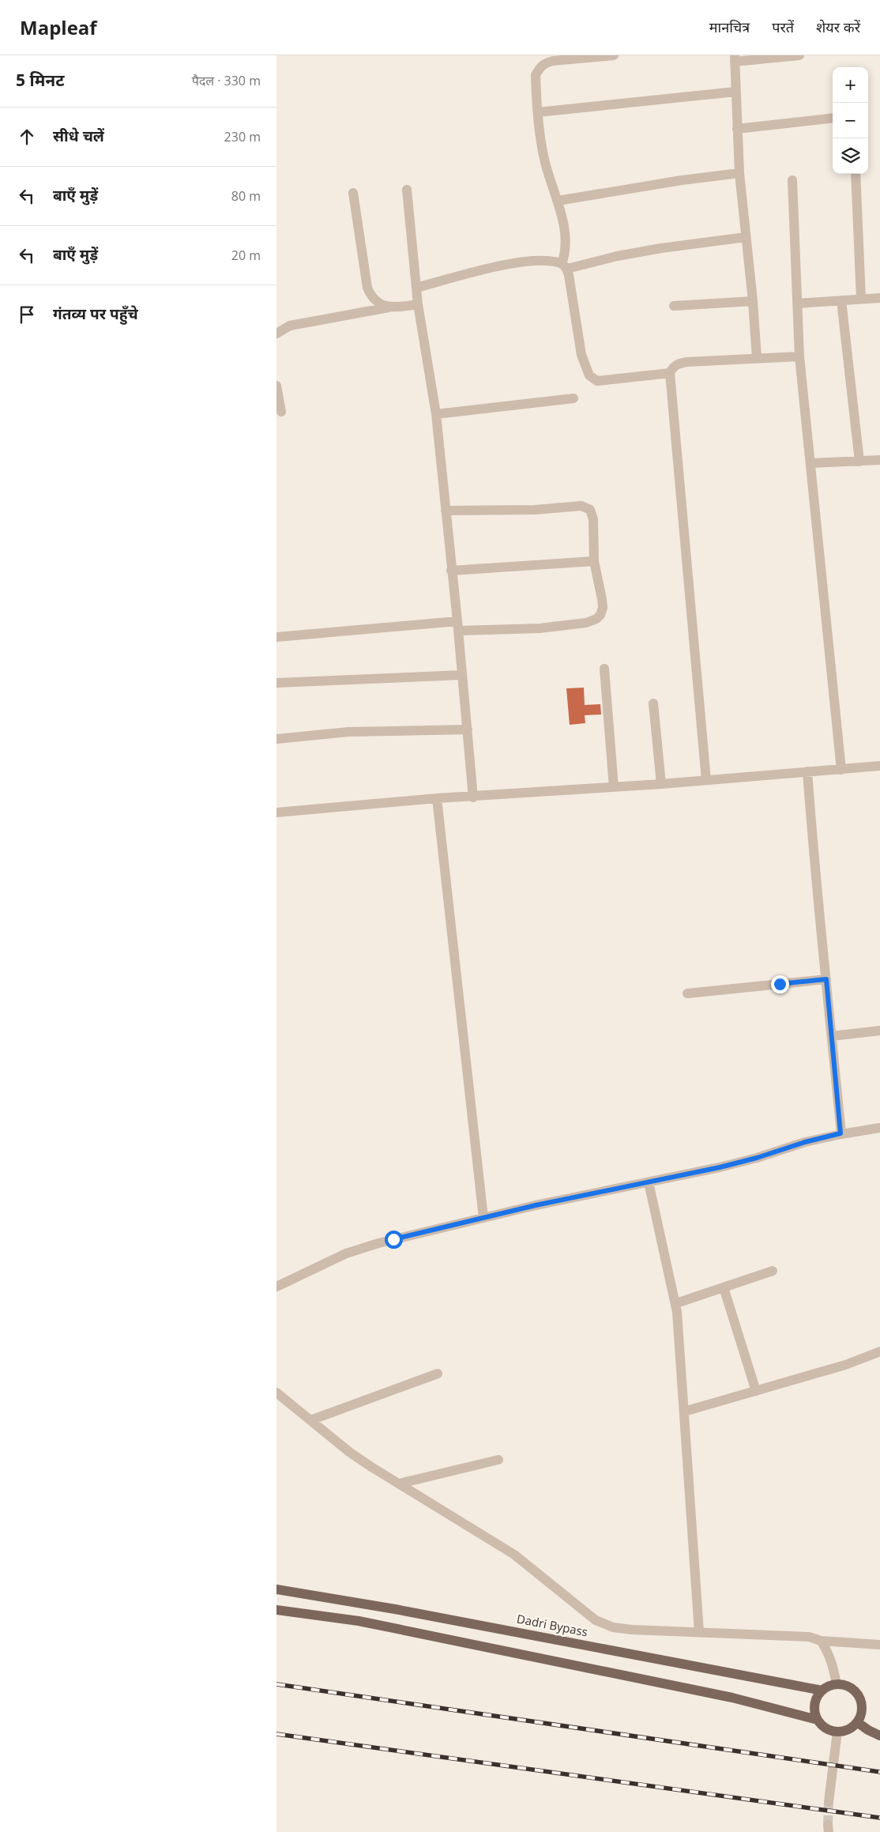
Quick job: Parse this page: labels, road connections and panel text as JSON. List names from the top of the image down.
{
  "streets": {
    "main road": ["Dadri Bypass"]
  },
  "page": {
    "header": "Mapleaf",
    "nav": ["मानचित्र", "परतें", "शेयर करें"],
    "heading": ["5 मिनट", "पैदल · 330 m"],
    "map_buttons": ["+", "−"],
    "list": [
      ["सीधे चलें", "230 m"],
      ["बाएँ मुड़ें", "80 m"],
      ["बाएँ मुड़ें", "20 m"],
      "गंतव्य पर पहुँचे"
    ]
  }
}
